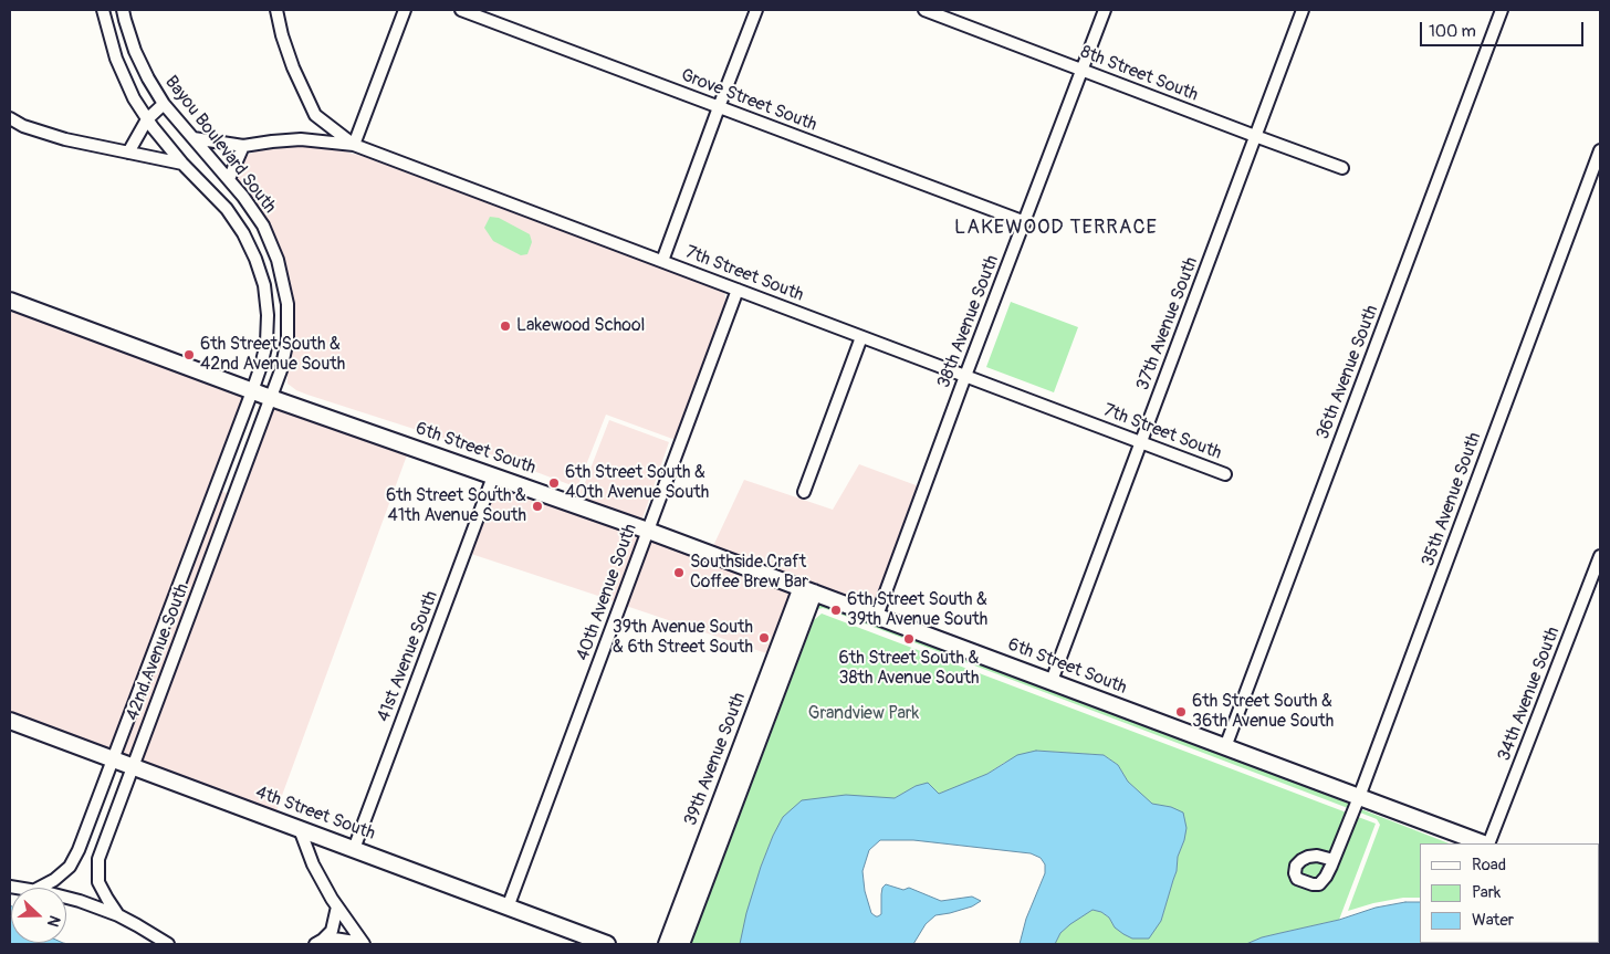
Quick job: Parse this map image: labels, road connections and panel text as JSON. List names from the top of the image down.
{
  "streets": {
    "street": [
      "8th Street South",
      "Grove Street South",
      "Bayou Boulevard South",
      "7th Street South",
      "38th Avenue South",
      "37th Avenue South",
      "36th Avenue South",
      "6th Street South",
      "35th Avenue South",
      "40th Avenue South",
      "42nd Avenue South",
      "41st Avenue South",
      "34th Avenue South",
      "39th Avenue South",
      "4th Street South"
    ]
  },
  "crossings": [
    ["8th Street South", "38th Avenue South"],
    ["8th Street South", "37th Avenue South"],
    ["Grove Street South", "38th Avenue South"],
    ["Bayou Boulevard South", "7th Street South"],
    ["Bayou Boulevard South", "6th Street South"],
    ["Bayou Boulevard South", "42nd Avenue South"],
    ["7th Street South", "38th Avenue South"],
    ["7th Street South", "37th Avenue South"],
    ["7th Street South", "40th Avenue South"],
    ["38th Avenue South", "6th Street South"],
    ["37th Avenue South", "6th Street South"],
    ["36th Avenue South", "6th Street South"],
    ["6th Street South", "35th Avenue South"],
    ["6th Street South", "40th Avenue South"],
    ["6th Street South", "42nd Avenue South"],
    ["6th Street South", "41st Avenue South"],
    ["6th Street South", "39th Avenue South"],
    ["40th Avenue South", "4th Street South"],
    ["42nd Avenue South", "4th Street South"],
    ["41st Avenue South", "4th Street South"]
  ],
  "districts": ["LAKEWOOD TERRACE"],
  "parks": ["Grandview Park"],
  "places": [
    "Lakewood School",
    "6th Street South & 42nd Avenue South",
    "6th Street South & 40th Avenue South",
    "6th Street South & 41th Avenue South",
    "Southside Craft Coffee Brew Bar",
    "6th Street South & 39th Avenue South",
    "39th Avenue South & 6th Street South",
    "6th Street South & 38th Avenue South",
    "6th Street South & 36th Avenue South"
  ],
  "legend": ["Road", "Park", "Water"],
  "scale_bar": "100 m",
  "north": "right"
}
